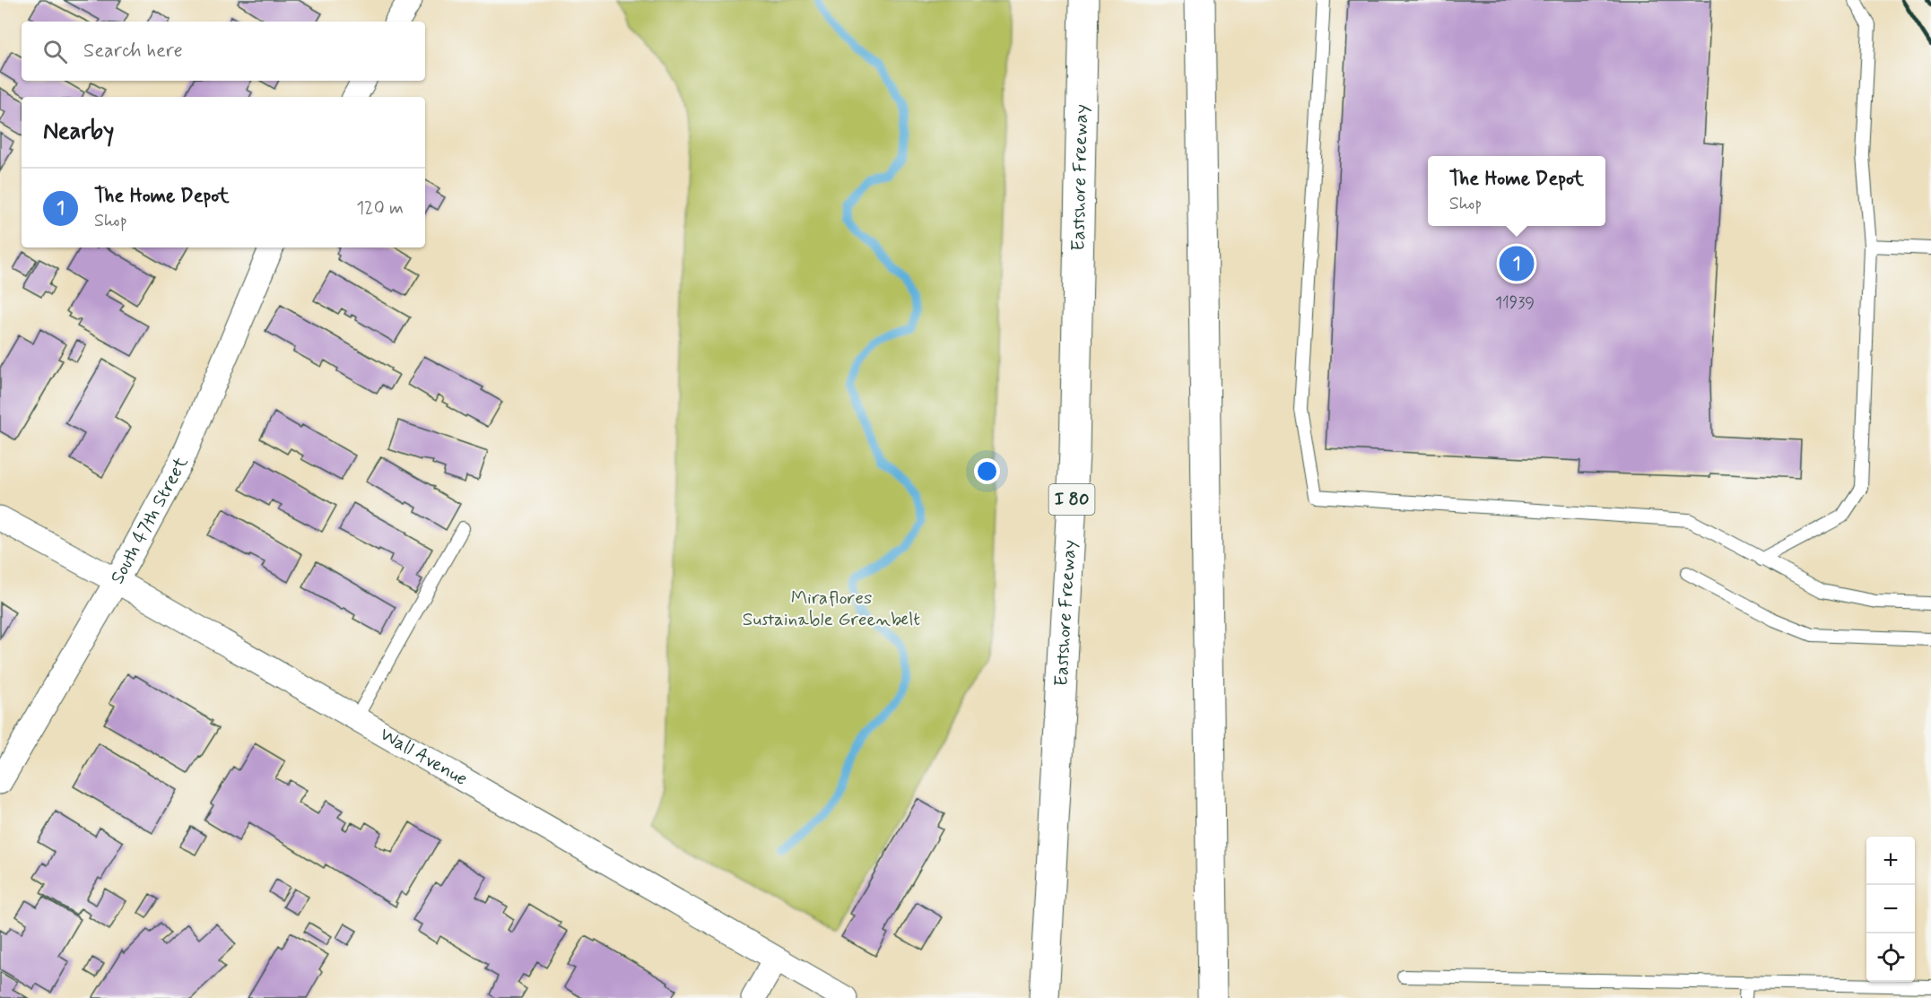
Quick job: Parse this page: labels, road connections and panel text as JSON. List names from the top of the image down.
{
  "streets": {
    "highway": ["Eastshore Freeway", "I 80"],
    "street": ["South 47th Street", "Wall Avenue"]
  },
  "crossings": [
    ["South 47th Street", "Wall Avenue"]
  ],
  "parks": ["Miraflores Sustainable Greenbelt"],
  "house_numbers": ["11939"],
  "page": {
    "search": "Search here",
    "heading": "Nearby",
    "popup": ["The Home Depot", "Shop"],
    "list": [
      {
        "mark": "1",
        "name": "The Home Depot",
        "note": "Shop",
        "value": "120 m"
      }
    ],
    "pins": "1",
    "map_buttons": ["+", "−"]
  }
}
